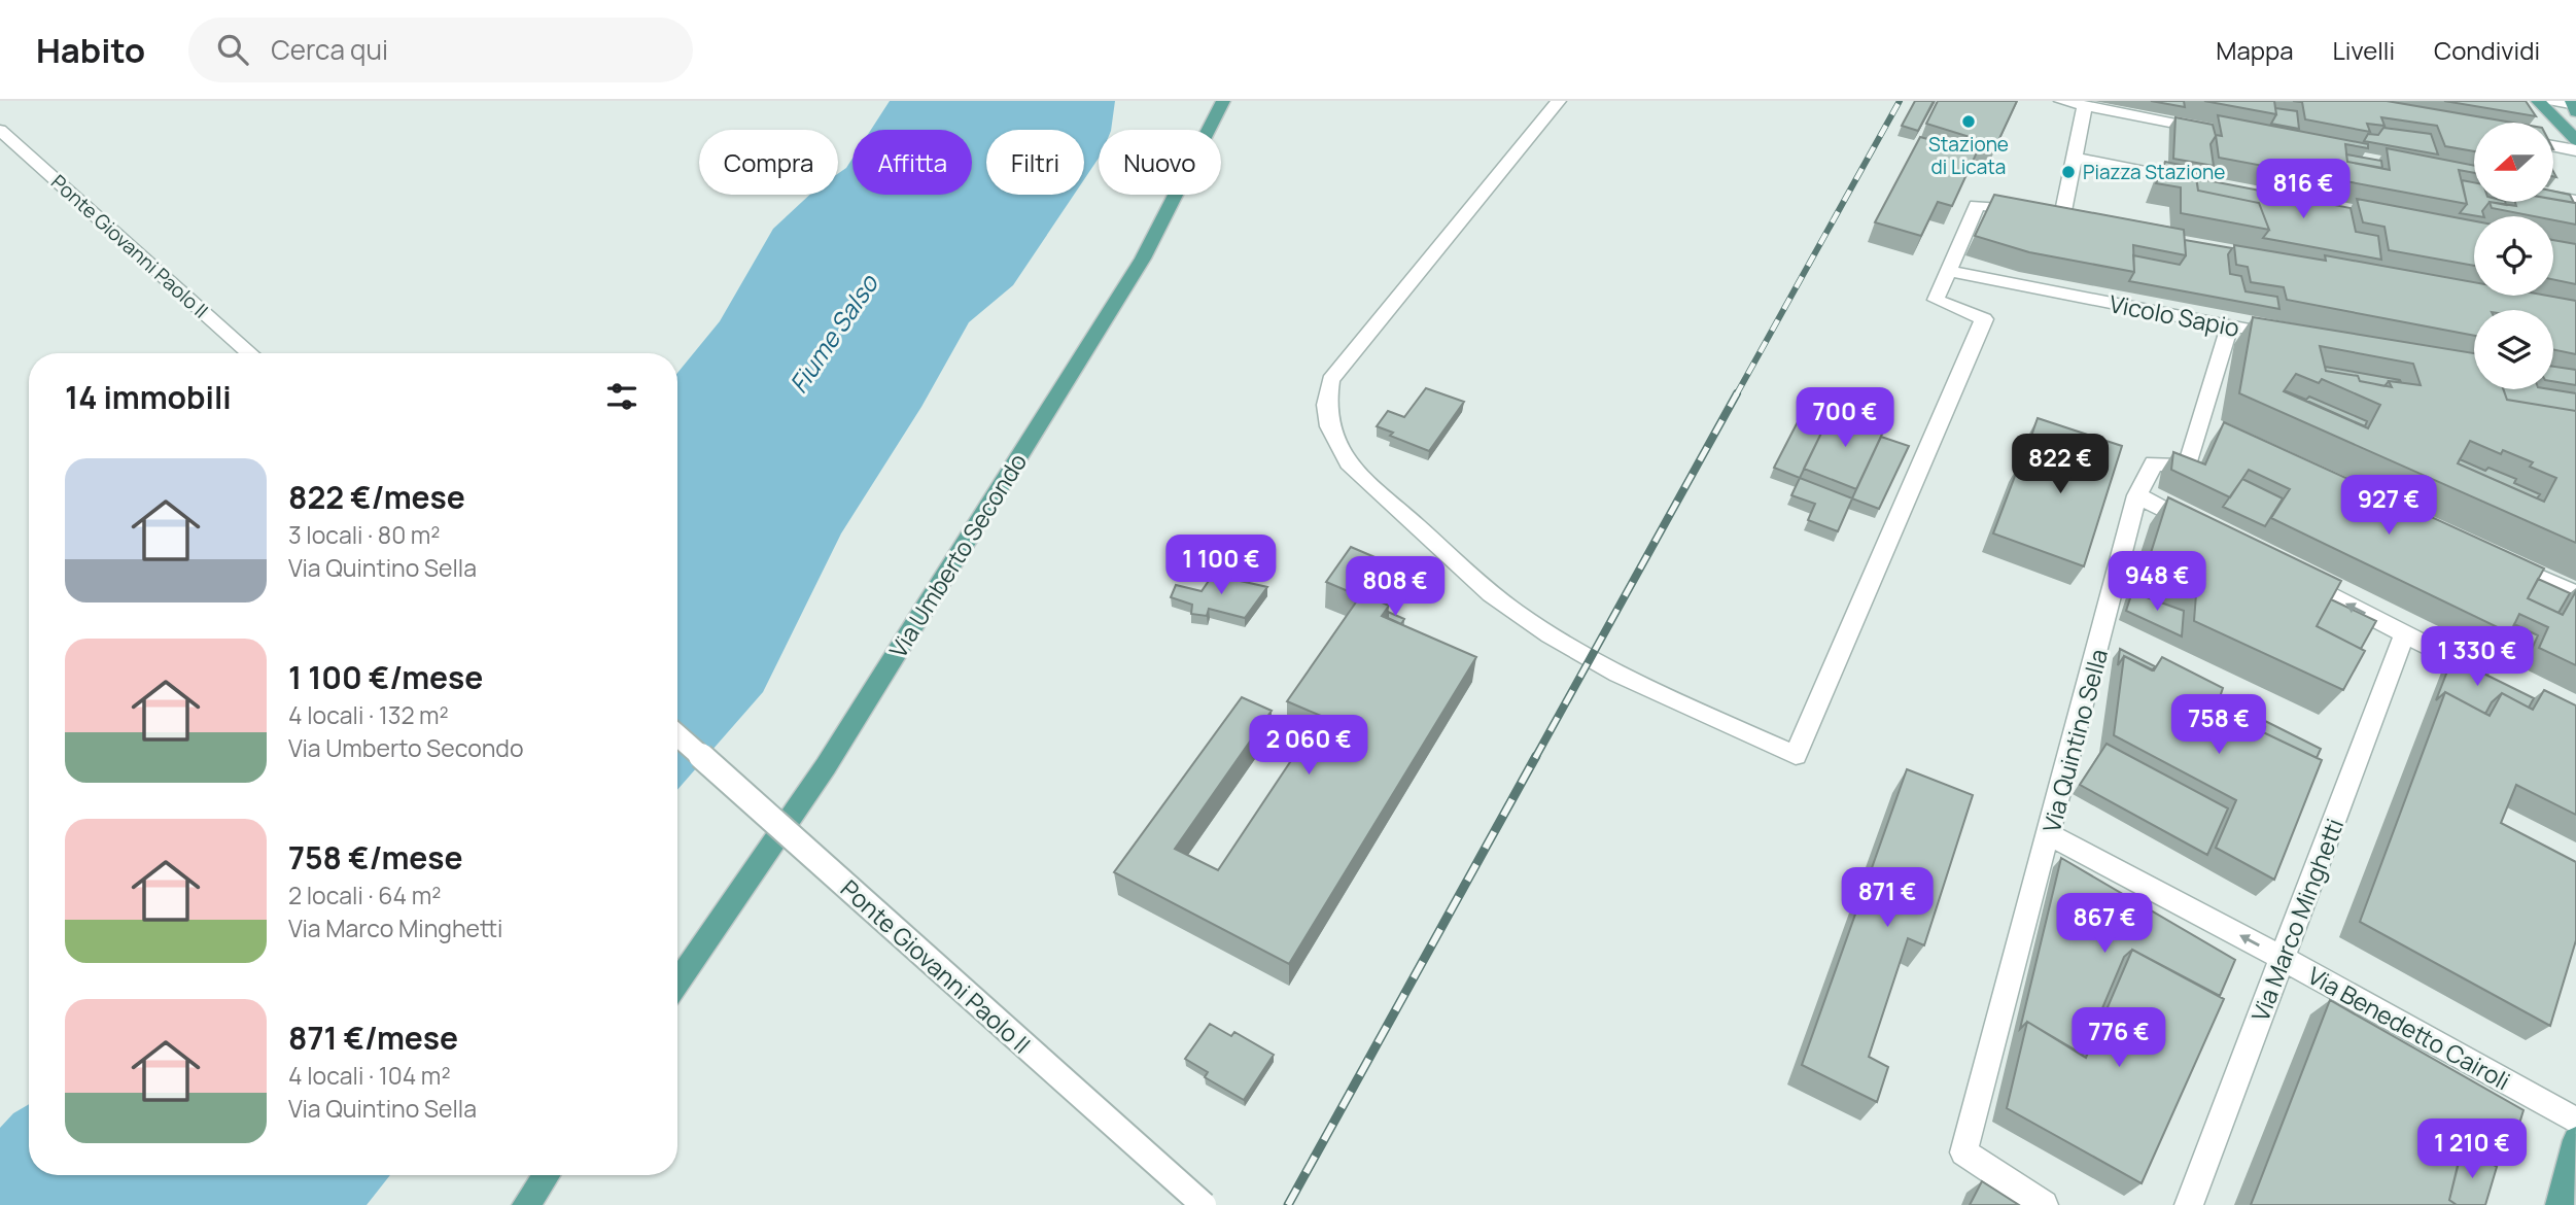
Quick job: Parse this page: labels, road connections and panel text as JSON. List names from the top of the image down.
{
  "streets": {
    "main road": ["Via Umberto Secondo"],
    "street": [
      "Ponte Giovanni Paolo II",
      "Vicolo Sapio",
      "Via Quintino Sella",
      "Via Marco Minghetti",
      "Via Benedetto Cairoli"
    ]
  },
  "crossings": [
    ["Vicolo Sapio", "Via Quintino Sella"],
    ["Via Quintino Sella", "Via Benedetto Cairoli"],
    ["Via Marco Minghetti", "Via Benedetto Cairoli"]
  ],
  "one_way": ["Via Benedetto Cairoli"],
  "water": ["Fiume Salso"],
  "places": ["Stazione di Licata", "Piazza Stazione"],
  "north": "left",
  "page": {
    "header": "Habito",
    "search": "Cerca qui",
    "nav": ["Mappa", "Livelli", "Condividi"],
    "chip": [
      "Compra",
      "Affitta",
      "Filtri",
      "Nuovo"
    ],
    "price": [
      "816 €",
      "700 €",
      "822 €",
      "927 €",
      "1 100 €",
      "948 €",
      "808 €",
      "1 330 €",
      "758 €",
      "2 060 €",
      "871 €",
      "867 €",
      "776 €",
      "1 210 €"
    ],
    "heading": "14 immobili",
    "list": [
      {
        "name": "822 €/mese",
        "note": "3 locali · 80 m² · Via Quintino Sella"
      },
      {
        "name": "1 100 €/mese",
        "note": "4 locali · 132 m² · Via Umberto Secondo"
      },
      {
        "name": "758 €/mese",
        "note": "2 locali · 64 m² · Via Marco Minghetti"
      },
      {
        "name": "871 €/mese",
        "note": "4 locali · 104 m² · Via Quintino Sella"
      }
    ]
  }
}
